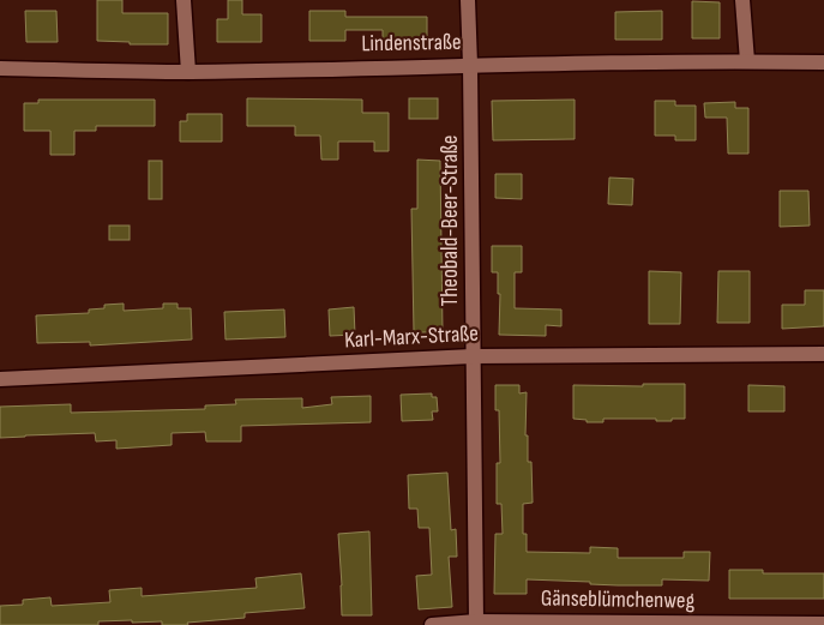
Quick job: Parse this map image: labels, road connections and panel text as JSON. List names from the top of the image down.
{
  "streets": {
    "street": [
      "Lindenstraße",
      "Theobald-Beer-Straße",
      "Karl-Marx-Straße",
      "Gänseblümchenweg"
    ]
  },
  "crossings": [
    ["Lindenstraße", "Theobald-Beer-Straße"],
    ["Theobald-Beer-Straße", "Karl-Marx-Straße"],
    ["Theobald-Beer-Straße", "Gänseblümchenweg"]
  ]
}
